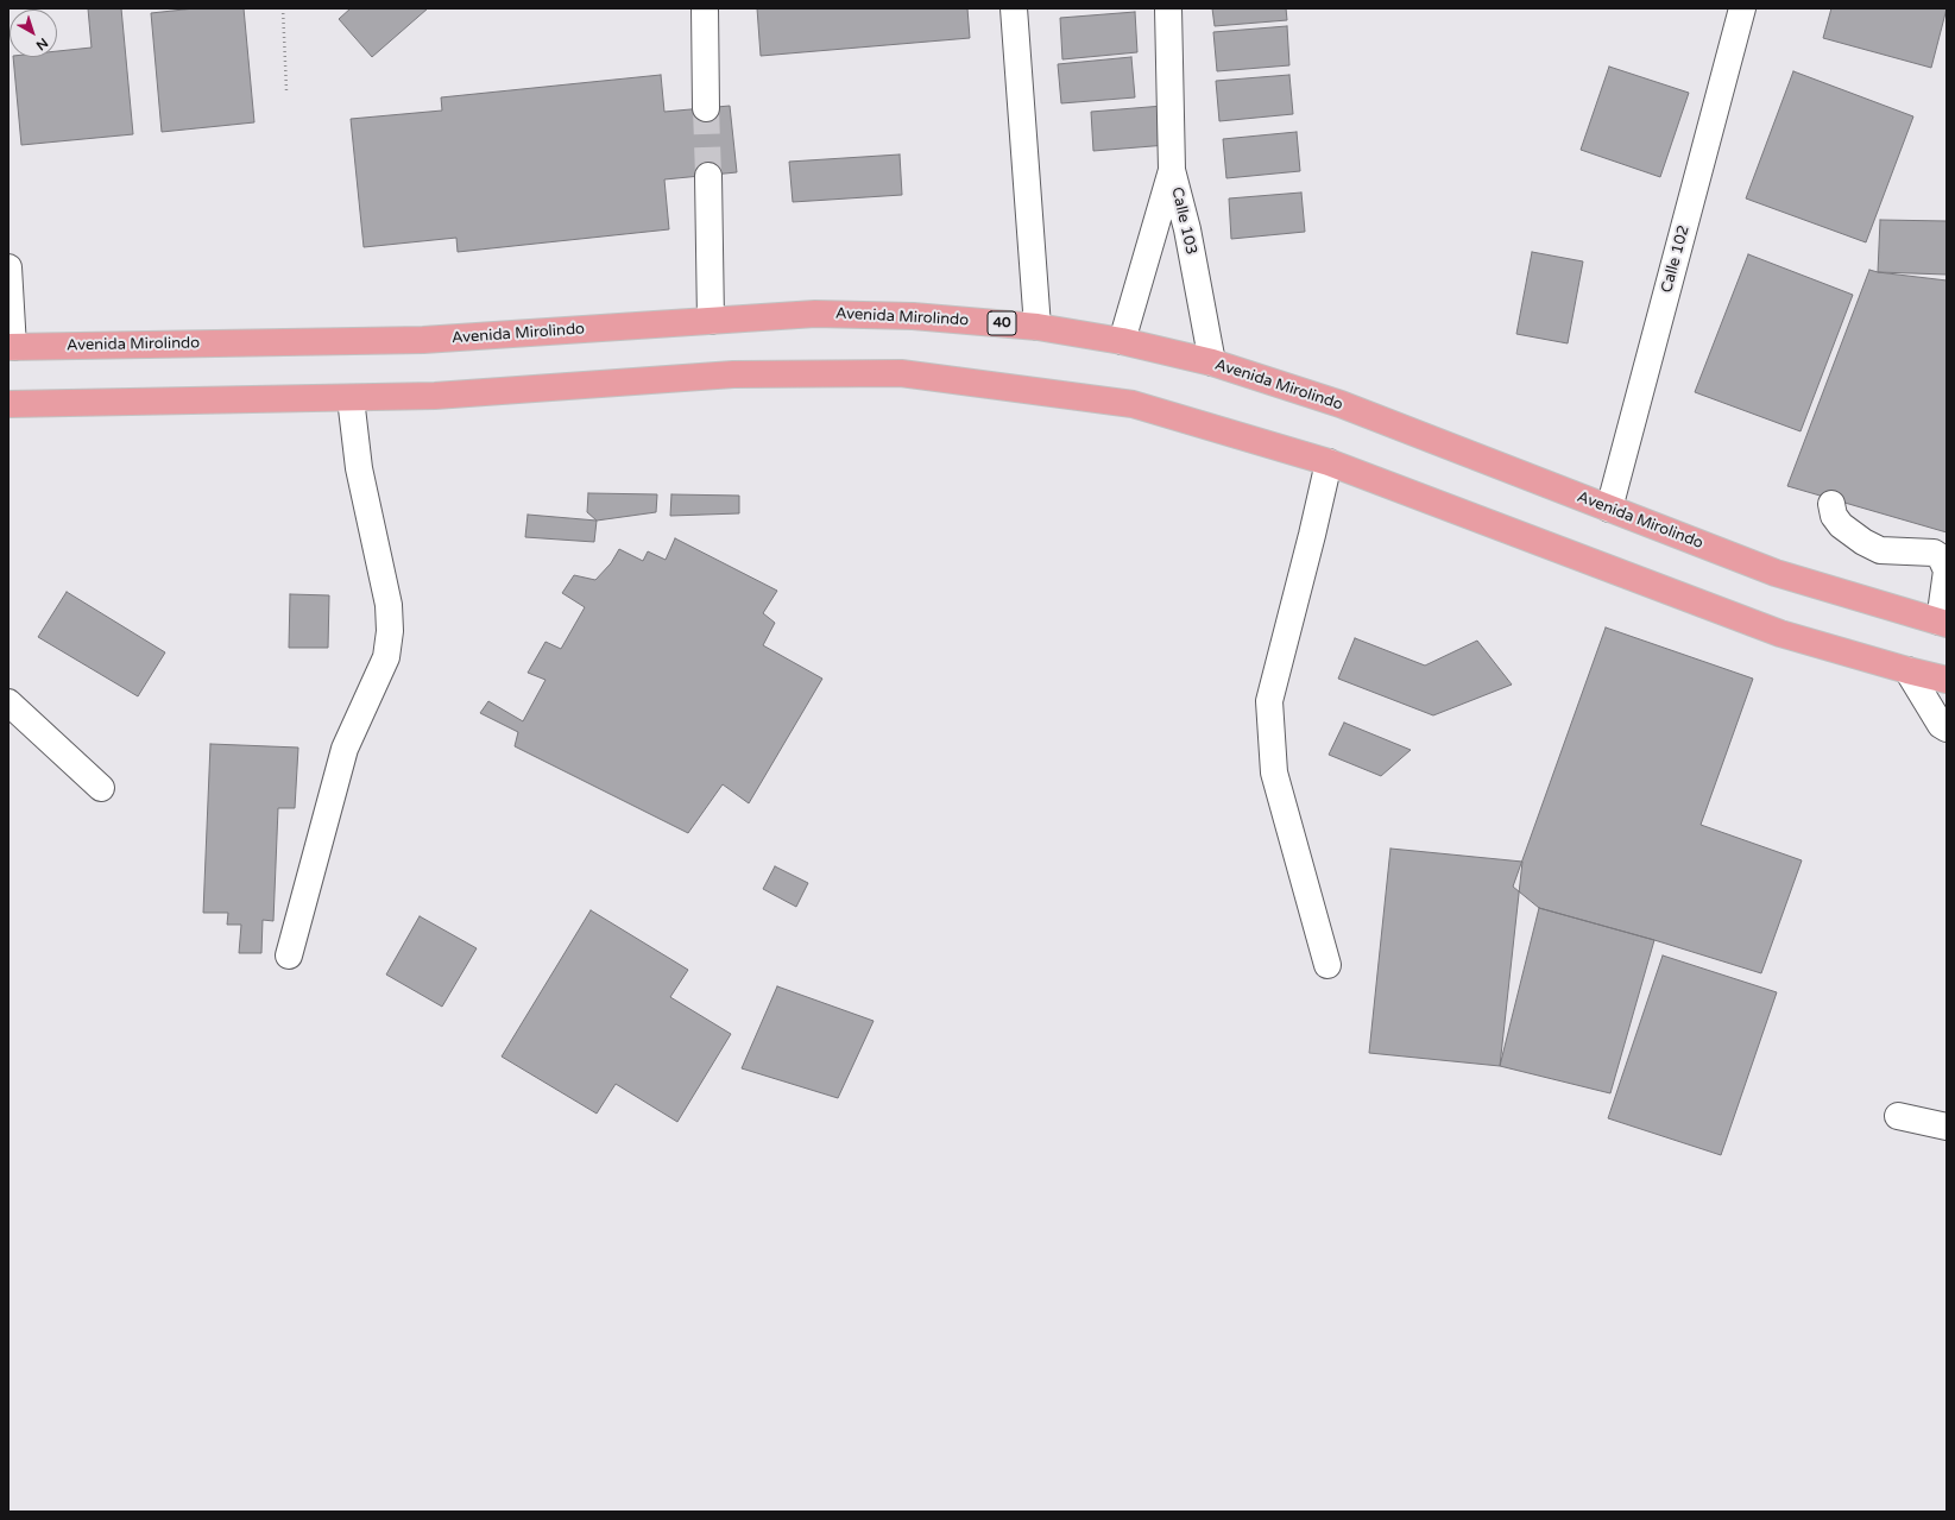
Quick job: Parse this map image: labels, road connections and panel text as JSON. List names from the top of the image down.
{
  "streets": {
    "main road": ["Avenida Mirolindo", "40"],
    "street": ["Calle 103", "Calle 102"]
  },
  "crossings": [
    ["Calle 103", "Avenida Mirolindo"],
    ["Calle 102", "Avenida Mirolindo"]
  ],
  "north": "bottom right"
}
